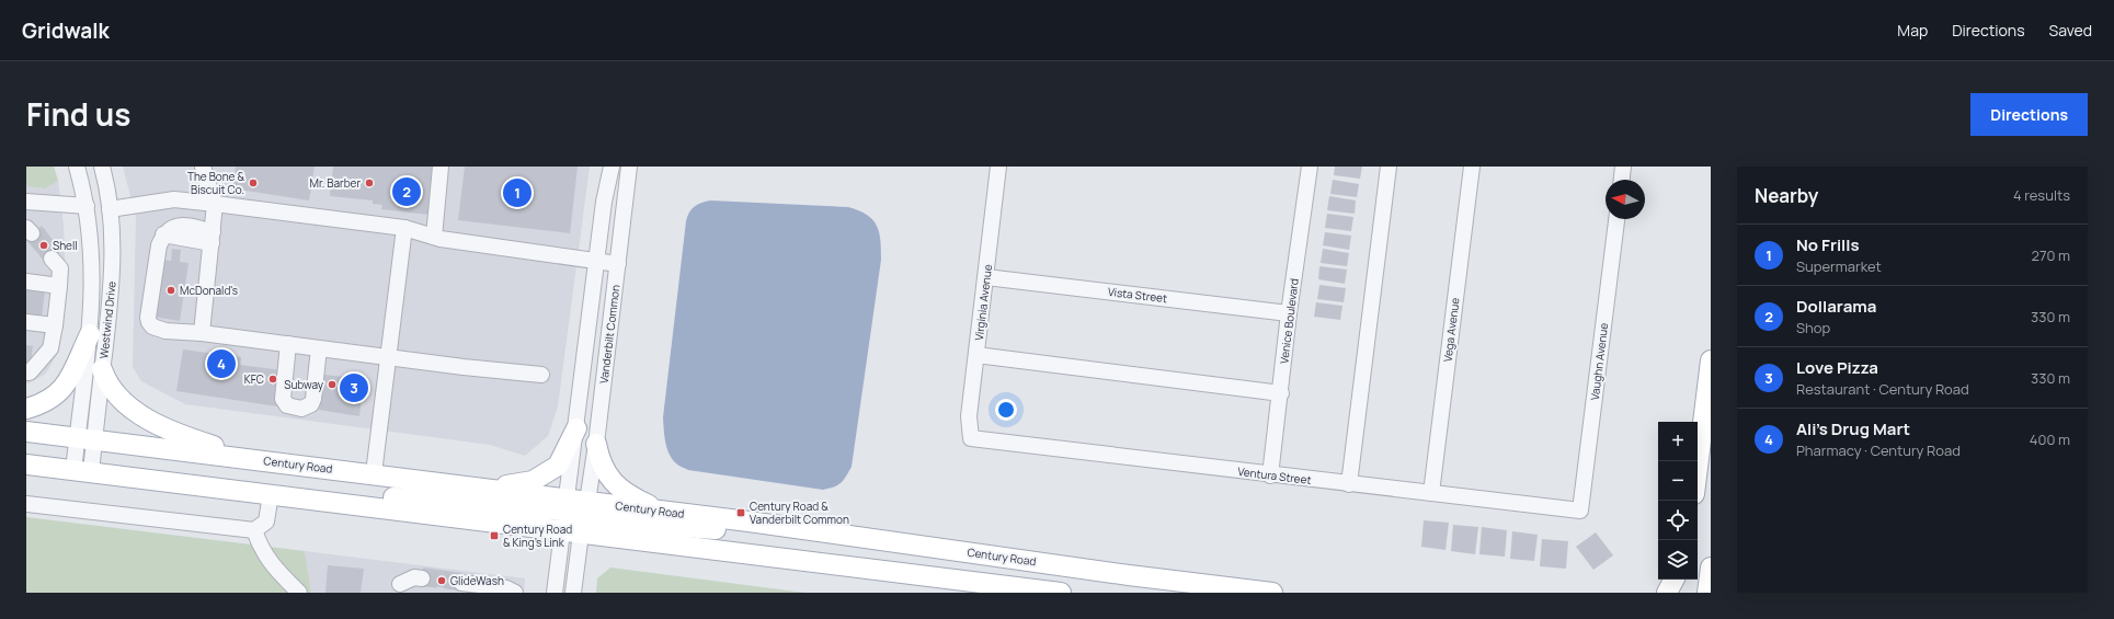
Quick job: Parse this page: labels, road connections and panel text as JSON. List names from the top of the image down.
{
  "streets": {
    "main road": ["Century Road"],
    "street": [
      "Vista Street",
      "Virginia Avenue",
      "Westwind Drive",
      "Venice Boulevard",
      "Vega Avenue",
      "Vanderbilt Common",
      "Vaughn Avenue",
      "Ventura Street"
    ]
  },
  "crossings": [
    ["Vista Street", "Virginia Avenue"],
    ["Vista Street", "Venice Boulevard"],
    ["Virginia Avenue", "Ventura Street"],
    ["Westwind Drive", "Century Road"],
    ["Venice Boulevard", "Ventura Street"],
    ["Vega Avenue", "Ventura Street"],
    ["Vanderbilt Common", "Century Road"],
    ["Vaughn Avenue", "Ventura Street"]
  ],
  "places": {
    "other": [
      "The Bone & Biscuit Co.",
      "Mr. Barber",
      "Shell",
      "McDonald's",
      "KFC",
      "Subway",
      "GlideWash"
    ],
    "transit": ["Century Road & Vanderbilt Common", "Century Road & King's Link"]
  },
  "north": "left",
  "page": {
    "header": "Gridwalk",
    "nav": ["Map", "Directions", "Saved"],
    "title": "Find us",
    "buttons": "Directions",
    "heading": ["Nearby", "4 results"],
    "pins": [
      "2",
      "1",
      "4",
      "3"
    ],
    "list": [
      {
        "mark": "1",
        "name": "No Frills",
        "note": "Supermarket",
        "value": "270 m"
      },
      {
        "mark": "2",
        "name": "Dollarama",
        "note": "Shop",
        "value": "330 m"
      },
      {
        "mark": "3",
        "name": "Love Pizza",
        "note": "Restaurant · Century Road",
        "value": "330 m"
      },
      {
        "mark": "4",
        "name": "Ali’s Drug Mart",
        "note": "Pharmacy · Century Road",
        "value": "400 m"
      }
    ],
    "map_buttons": ["+", "−"]
  }
}
